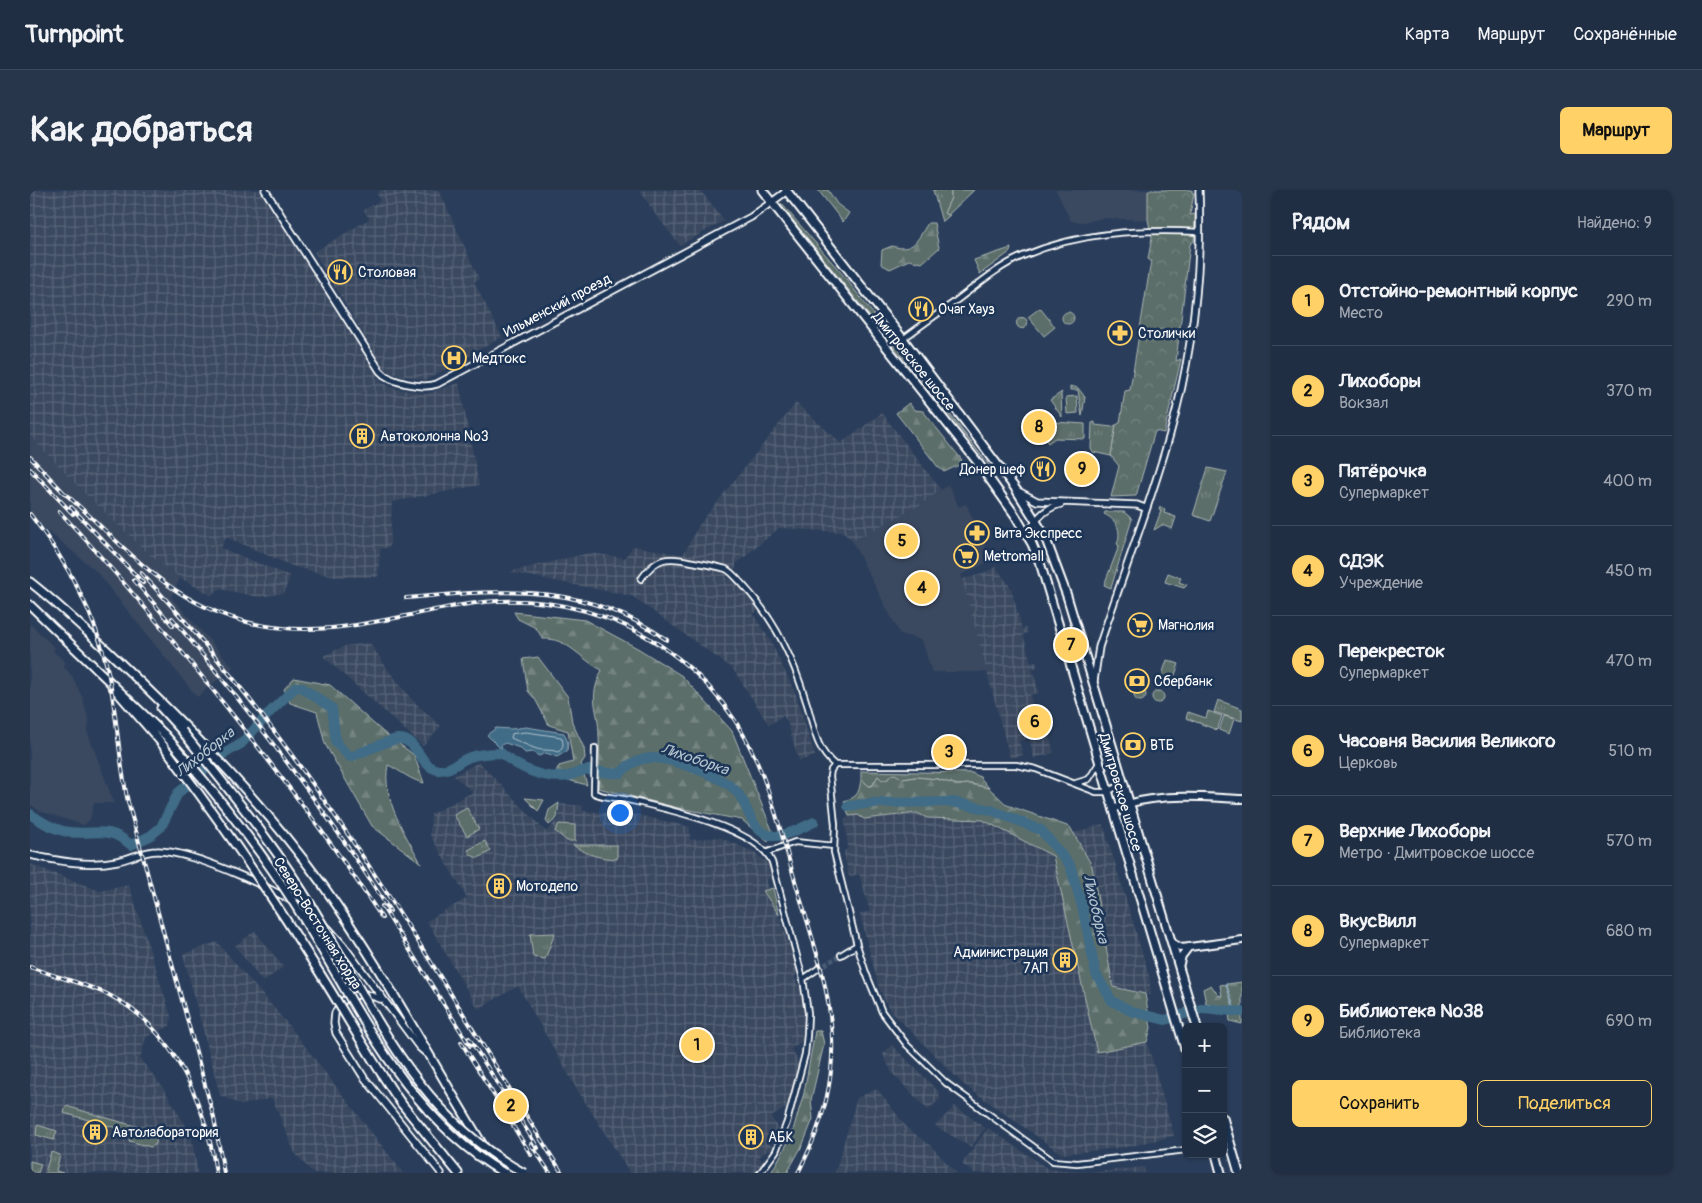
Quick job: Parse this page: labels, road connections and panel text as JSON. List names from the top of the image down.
{
  "streets": {
    "main road": ["Дмитровское шоссе", "Северо-Восточная хорда"],
    "street": ["Ильменский проезд"]
  },
  "crossings": [
    ["Ильменский проезд", "Дмитровское шоссе"]
  ],
  "water": ["Лихоборка"],
  "places": {
    "restaurant": ["Столовая", "Очаг Хауз", "Донер шеф"],
    "pharmacy": ["Столички", "Вита Экспресс"],
    "hospital": ["Медтокс"],
    "building": [
      "Автоколонна №3",
      "Мотодепо",
      "Администрация 7АП",
      "Автолаборатория",
      "АБК"
    ],
    "supermarket": ["Metromall", "Магнолия"],
    "bank": ["Сбербанк", "ВТБ"]
  },
  "page": {
    "header": "Turnpoint",
    "nav": ["Карта", "Маршрут", "Сохранённые"],
    "buttons": [
      "Маршрут",
      ["Сохранить", "Поделиться"]
    ],
    "title": "Как добраться",
    "heading": ["Рядом", "Найдено: 9"],
    "list": [
      {
        "mark": "1",
        "name": "Отстойно-ремонтный корпус",
        "note": "Место",
        "value": "290 m"
      },
      {
        "mark": "2",
        "name": "Лихоборы",
        "note": "Вокзал",
        "value": "370 m"
      },
      {
        "mark": "3",
        "name": "Пятёрочка",
        "note": "Супермаркет",
        "value": "400 m"
      },
      {
        "mark": "4",
        "name": "СДЭК",
        "note": "Учреждение",
        "value": "450 m"
      },
      {
        "mark": "5",
        "name": "Перекресток",
        "note": "Супермаркет",
        "value": "470 m"
      },
      {
        "mark": "6",
        "name": "Часовня Василия Великого",
        "note": "Церковь",
        "value": "510 m"
      },
      {
        "mark": "7",
        "name": "Верхние Лихоборы",
        "note": "Метро · Дмитровское шоссе",
        "value": "570 m"
      },
      {
        "mark": "8",
        "name": "ВкусВилл",
        "note": "Супермаркет",
        "value": "680 m"
      },
      {
        "mark": "9",
        "name": "Библиотека №38",
        "note": "Библиотека",
        "value": "690 m"
      }
    ],
    "pins": [
      "8",
      "9",
      "5",
      "4",
      "7",
      "6",
      "3",
      "1",
      "2"
    ],
    "map_buttons": ["+", "−"]
  }
}
